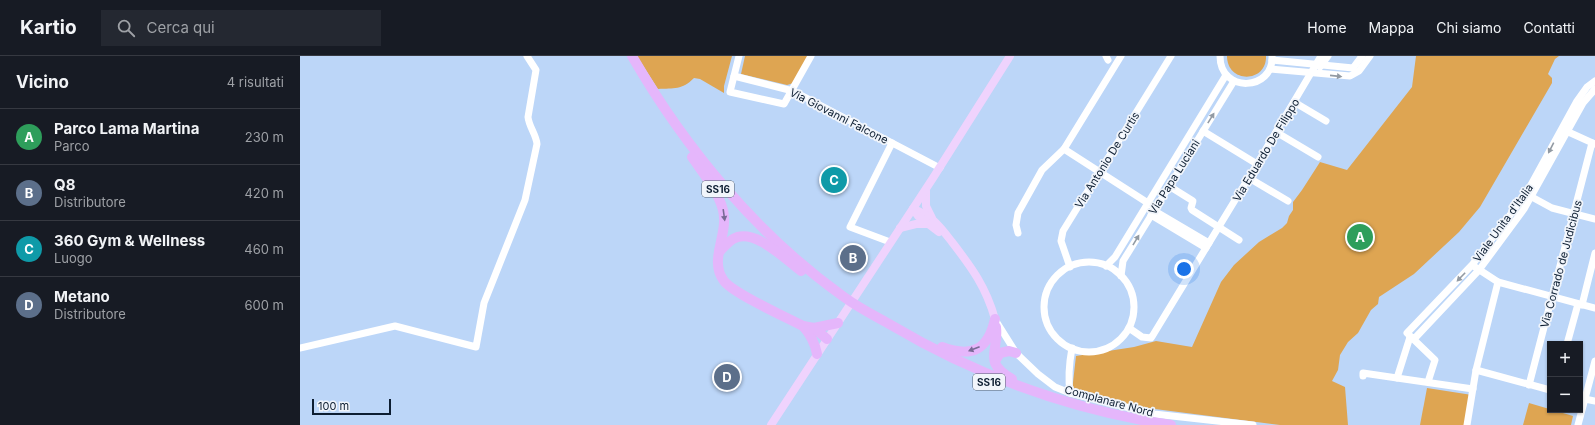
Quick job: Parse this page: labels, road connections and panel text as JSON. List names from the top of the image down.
{
  "streets": {
    "highway": ["SS16"],
    "street": [
      "Via Giovanni Falcone",
      "Via Eduardo De Filippo",
      "Via Antonio De Curtis",
      "Via Papa Luciani",
      "Viale Unita d'Italia",
      "Via Corrado de Judicibus",
      "Complanare Nord"
    ]
  },
  "crossings": [
    ["Via Eduardo De Filippo", "Via Antonio De Curtis"],
    ["Via Eduardo De Filippo", "Via Papa Luciani"],
    ["Via Antonio De Curtis", "Via Papa Luciani"]
  ],
  "scale_bar": "100 m",
  "page": {
    "header": "Kartio",
    "search": "Cerca qui",
    "nav": [
      "Home",
      "Mappa",
      "Chi siamo",
      "Contatti"
    ],
    "heading": ["Vicino", "4 risultati"],
    "list": [
      {
        "mark": "A",
        "name": "Parco Lama Martina",
        "note": "Parco",
        "value": "230 m"
      },
      {
        "mark": "B",
        "name": "Q8",
        "note": "Distributore",
        "value": "420 m"
      },
      {
        "mark": "C",
        "name": "360 Gym & Wellness",
        "note": "Luogo",
        "value": "460 m"
      },
      {
        "mark": "D",
        "name": "Metano",
        "note": "Distributore",
        "value": "600 m"
      }
    ],
    "pins": [
      "C",
      "A",
      "B",
      "D"
    ],
    "map_buttons": ["+", "−"],
    "scale": "100 m"
  }
}
